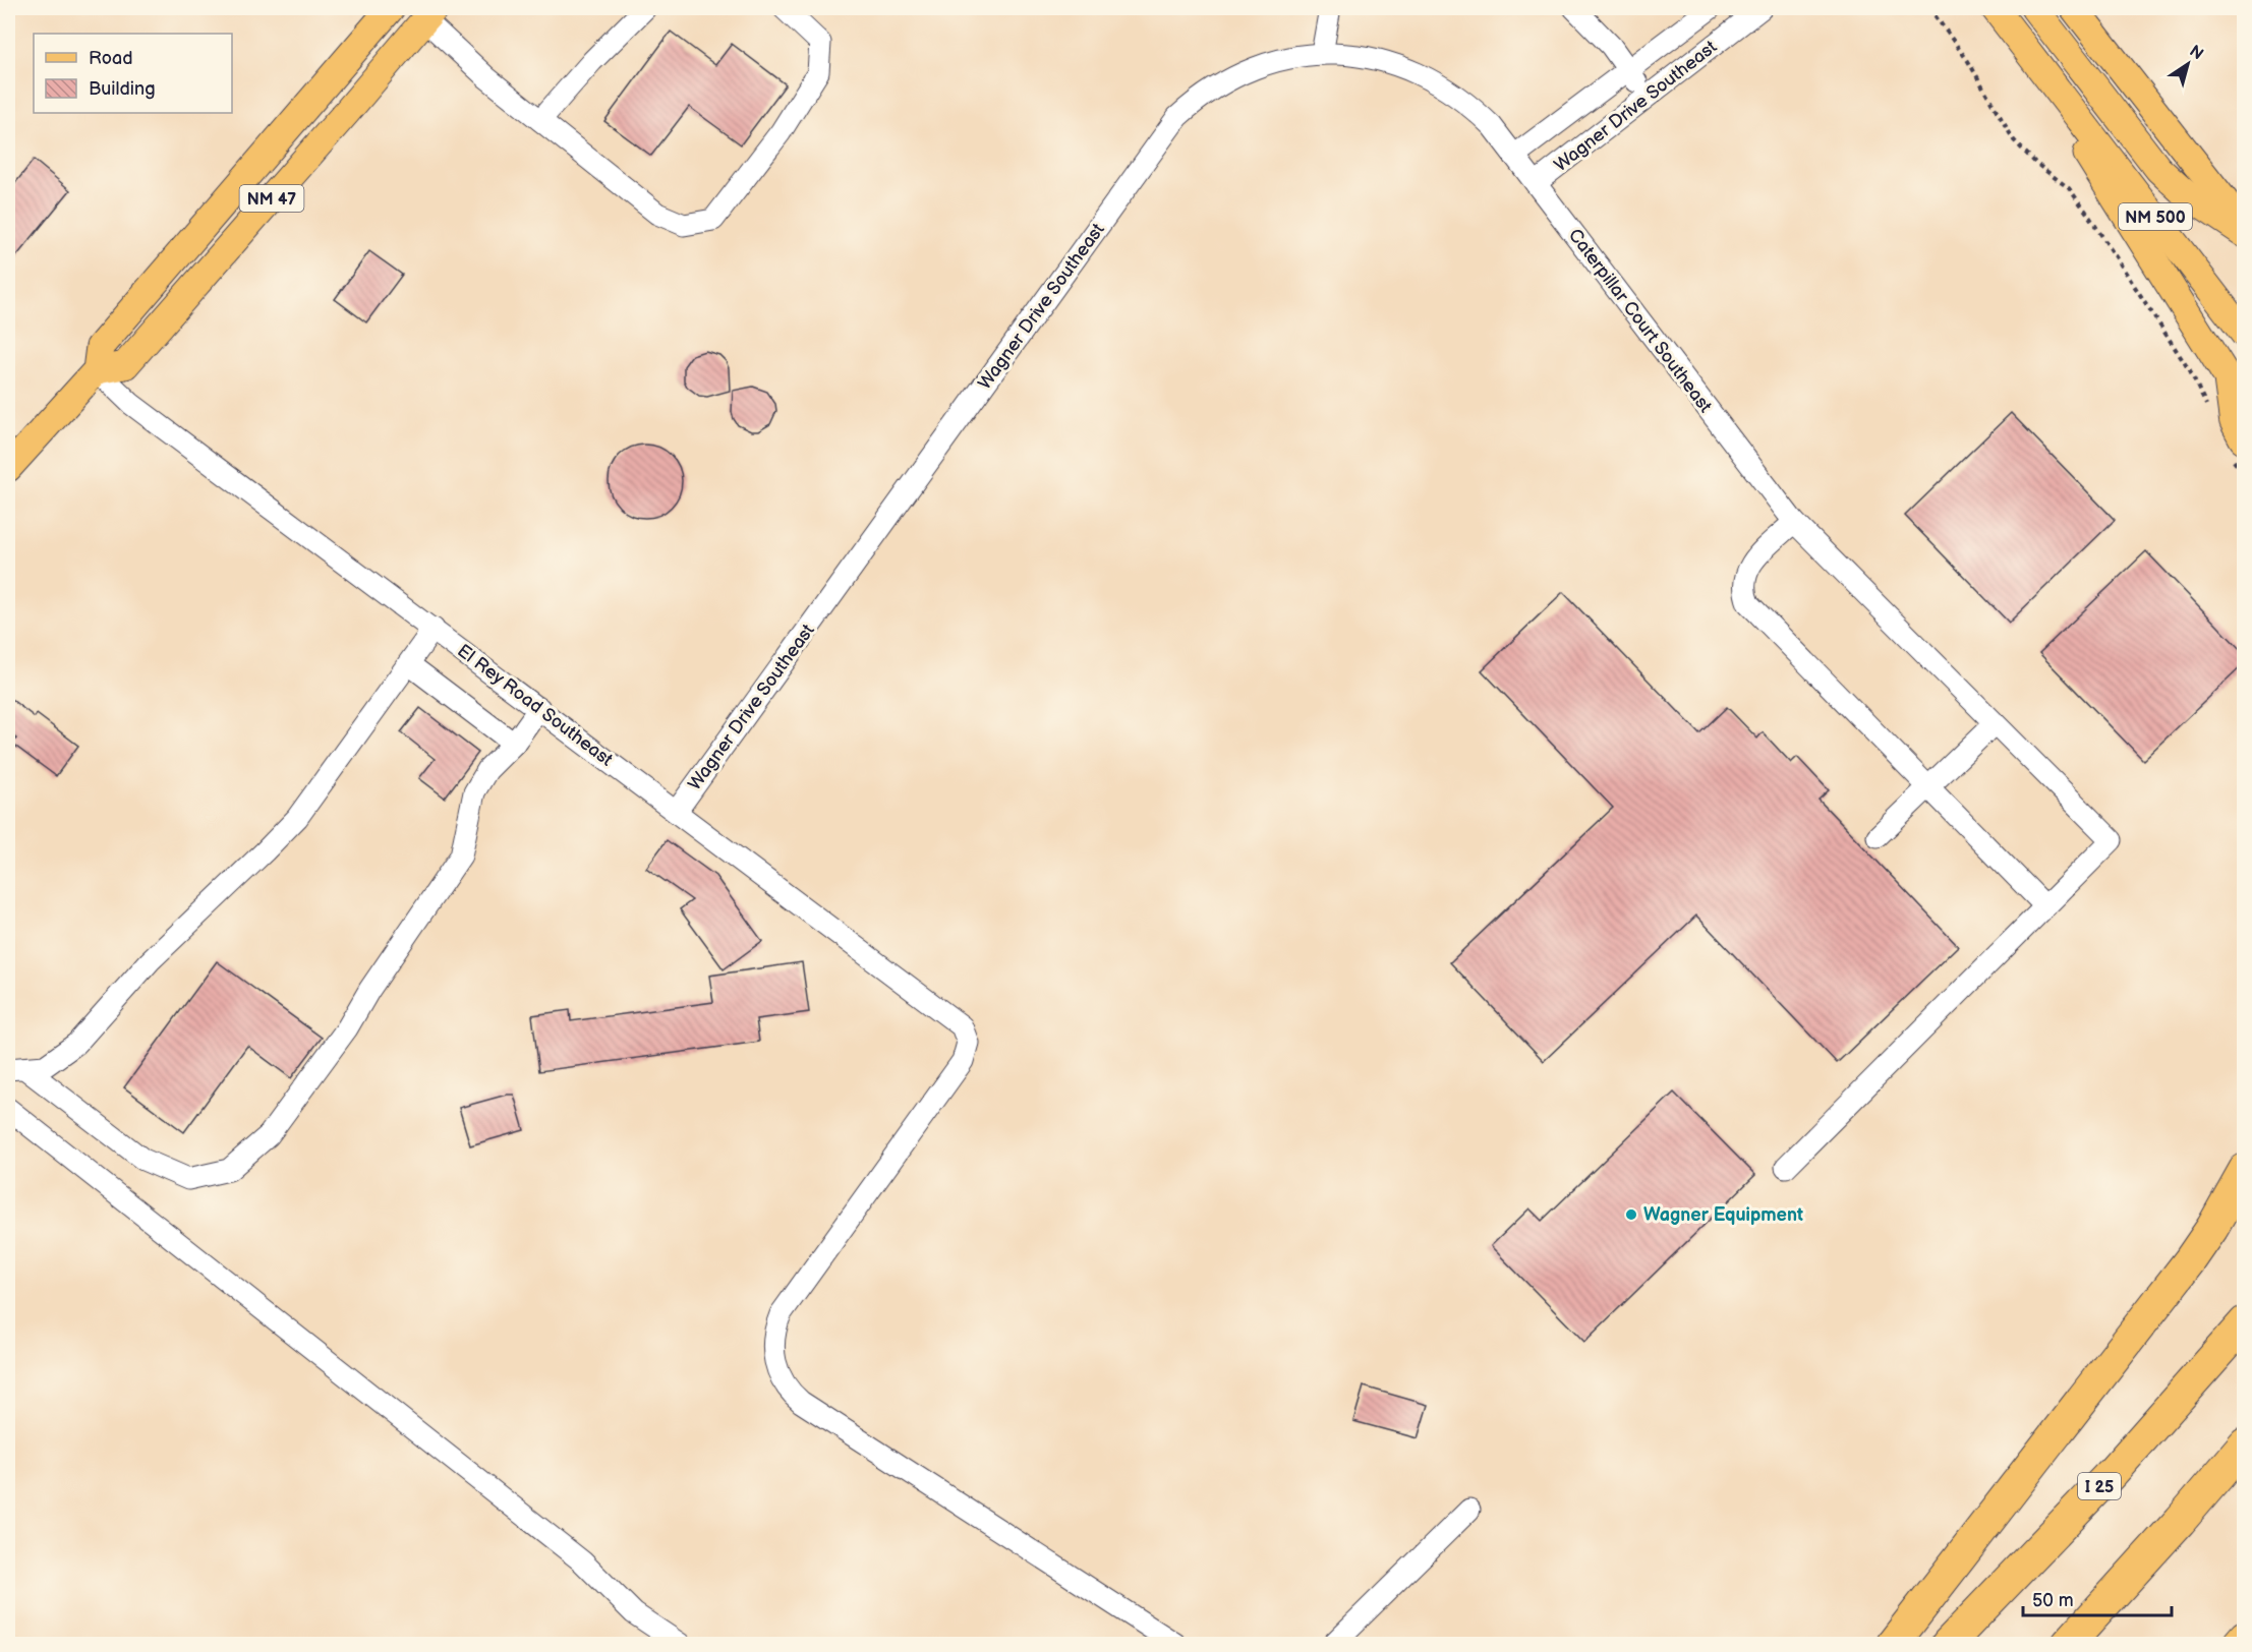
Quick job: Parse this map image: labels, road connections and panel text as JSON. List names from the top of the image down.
{
  "streets": {
    "highway": ["I 25"],
    "main road": ["NM 47", "NM 500"],
    "street": ["Wagner Drive Southeast", "Caterpillar Court Southeast", "El Rey Road Southeast"]
  },
  "crossings": [
    ["Wagner Drive Southeast", "Caterpillar Court Southeast"],
    ["Wagner Drive Southeast", "El Rey Road Southeast"],
    ["NM 47", "El Rey Road Southeast"]
  ],
  "places": ["Wagner Equipment"],
  "legend": ["Road", "Building"],
  "scale_bar": "50 m",
  "north": "top right"
}
